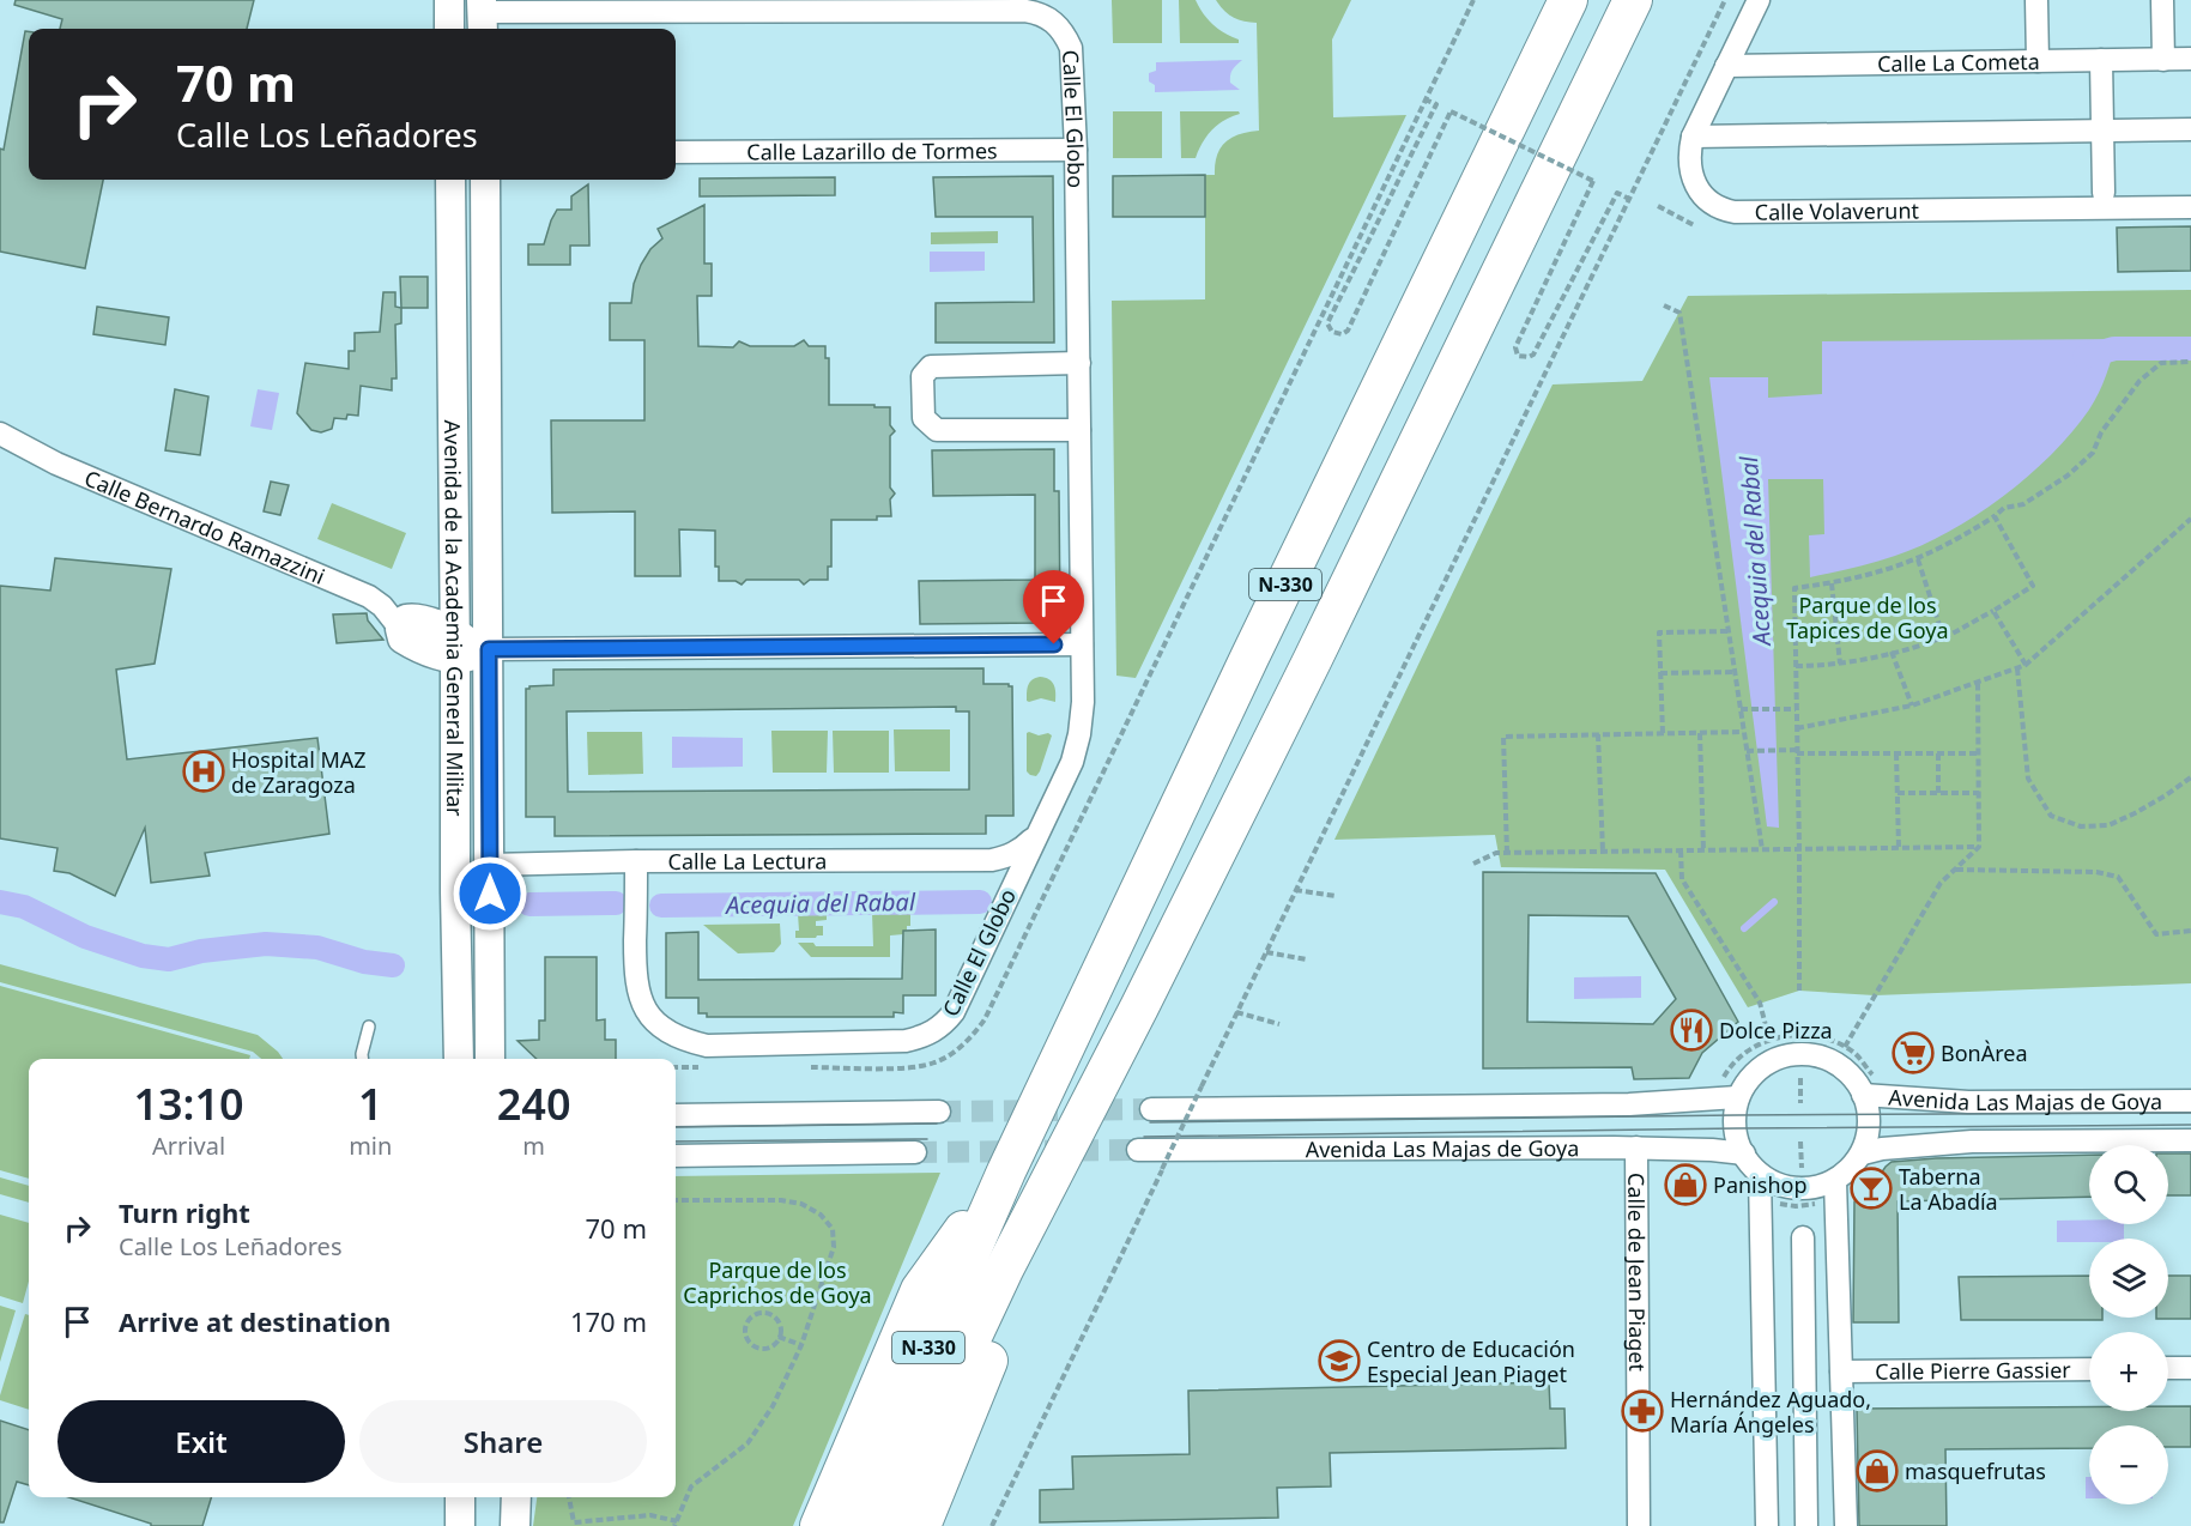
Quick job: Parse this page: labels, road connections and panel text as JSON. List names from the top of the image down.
{
  "streets": {
    "highway": ["N-330"],
    "main road": ["Calle Bernardo Ramazzini", "Avenida de la Academia General Militar"],
    "street": [
      "Calle La Cometa",
      "Calle El Globo",
      "Calle Lazarillo de Tormes",
      "Calle Volaverunt",
      "Calle La Lectura",
      "Avenida Las Majas de Goya",
      "Calle de Jean Piaget",
      "Calle Pierre Gassier"
    ]
  },
  "crossings": [
    ["Calle La Cometa", "Calle Volaverunt"],
    ["Calle El Globo", "Calle Lazarillo de Tormes"],
    ["Calle El Globo", "Calle La Lectura"],
    ["Calle Bernardo Ramazzini", "Avenida de la Academia General Militar"],
    ["Avenida de la Academia General Militar", "Calle La Lectura"],
    ["Avenida Las Majas de Goya", "Calle de Jean Piaget"]
  ],
  "water": ["Acequia del Rabal"],
  "parks": ["Parque de los Tapices de Goya", "Parque de los Caprichos de Goya"],
  "places": {
    "hospital": ["Hospital MAZ de Zaragoza"],
    "restaurant": ["Dolce Pizza"],
    "supermarket": ["BonÀrea"],
    "shop": ["Panishop", "masquefrutas"],
    "bar": ["Taberna La Abadía"],
    "school or university": ["Centro de Educación Especial Jean Piaget"],
    "pharmacy": ["Hernández Aguado, María Ángeles"]
  },
  "page": {
    "turn": ["70 m", "Calle Los Leñadores"],
    "eta": [
      "13:10",
      "Arrival",
      "1",
      "min",
      "240",
      "m"
    ],
    "map_buttons": ["+", "−"],
    "list": [
      {
        "name": "Turn right",
        "note": "Calle Los Leñadores",
        "value": "70 m"
      },
      {
        "name": "Arrive at destination",
        "value": "170 m"
      }
    ],
    "buttons": ["Exit", "Share"]
  }
}
